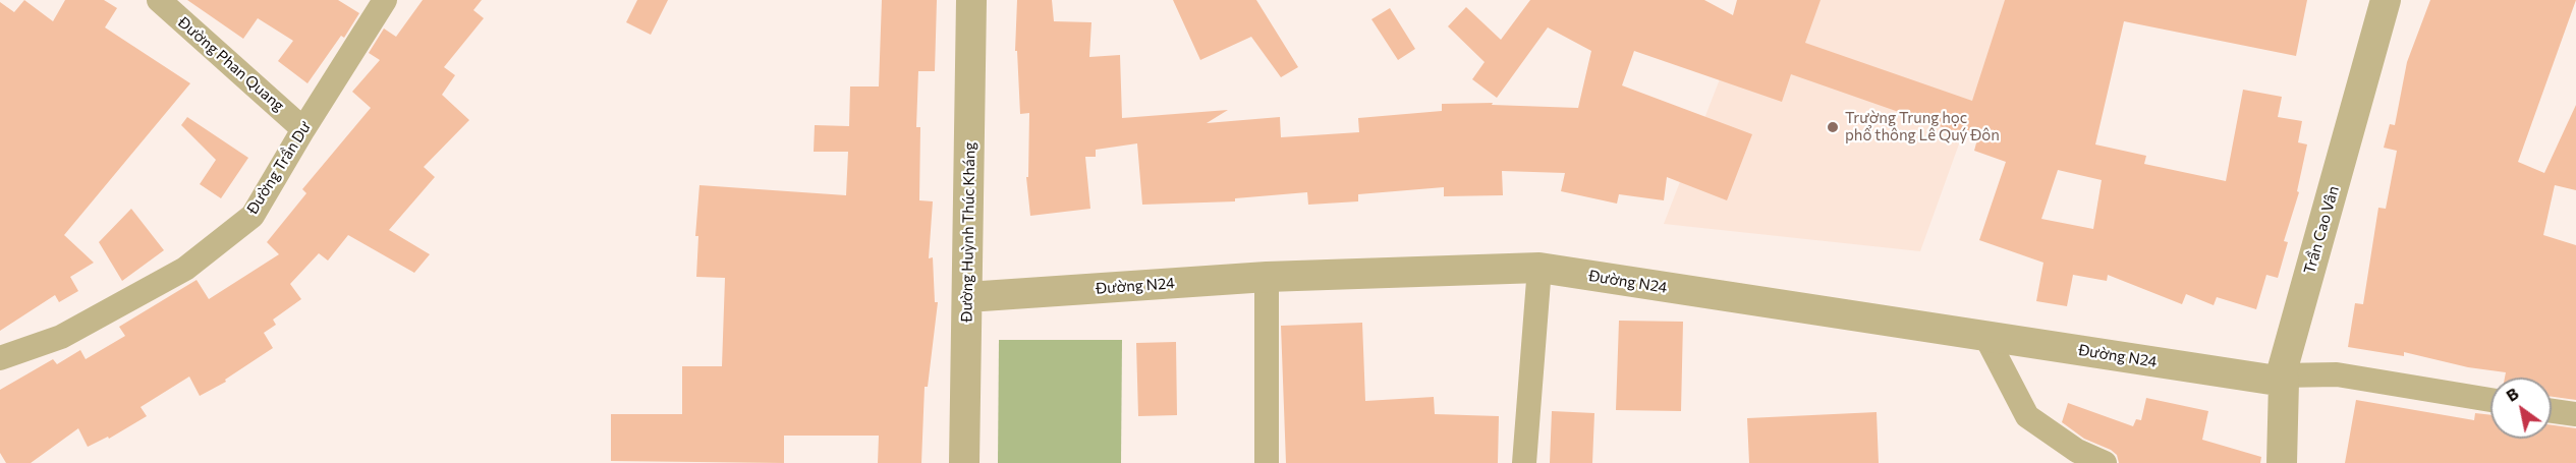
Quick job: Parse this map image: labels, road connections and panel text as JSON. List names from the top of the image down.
{
  "streets": {
    "street": [
      "Đường Phan Quang",
      "Đường Trần Dư",
      "Trần Cao Vân",
      "Đường Huỳnh Thúc Kháng",
      "Đường N24"
    ]
  },
  "crossings": [
    ["Đường Phan Quang", "Đường Trần Dư"],
    ["Trần Cao Vân", "Đường N24"],
    ["Đường Huỳnh Thúc Kháng", "Đường N24"]
  ],
  "places": ["Trường Trung học phổ thông Lê Quý Đôn"],
  "north": "top left"
}
